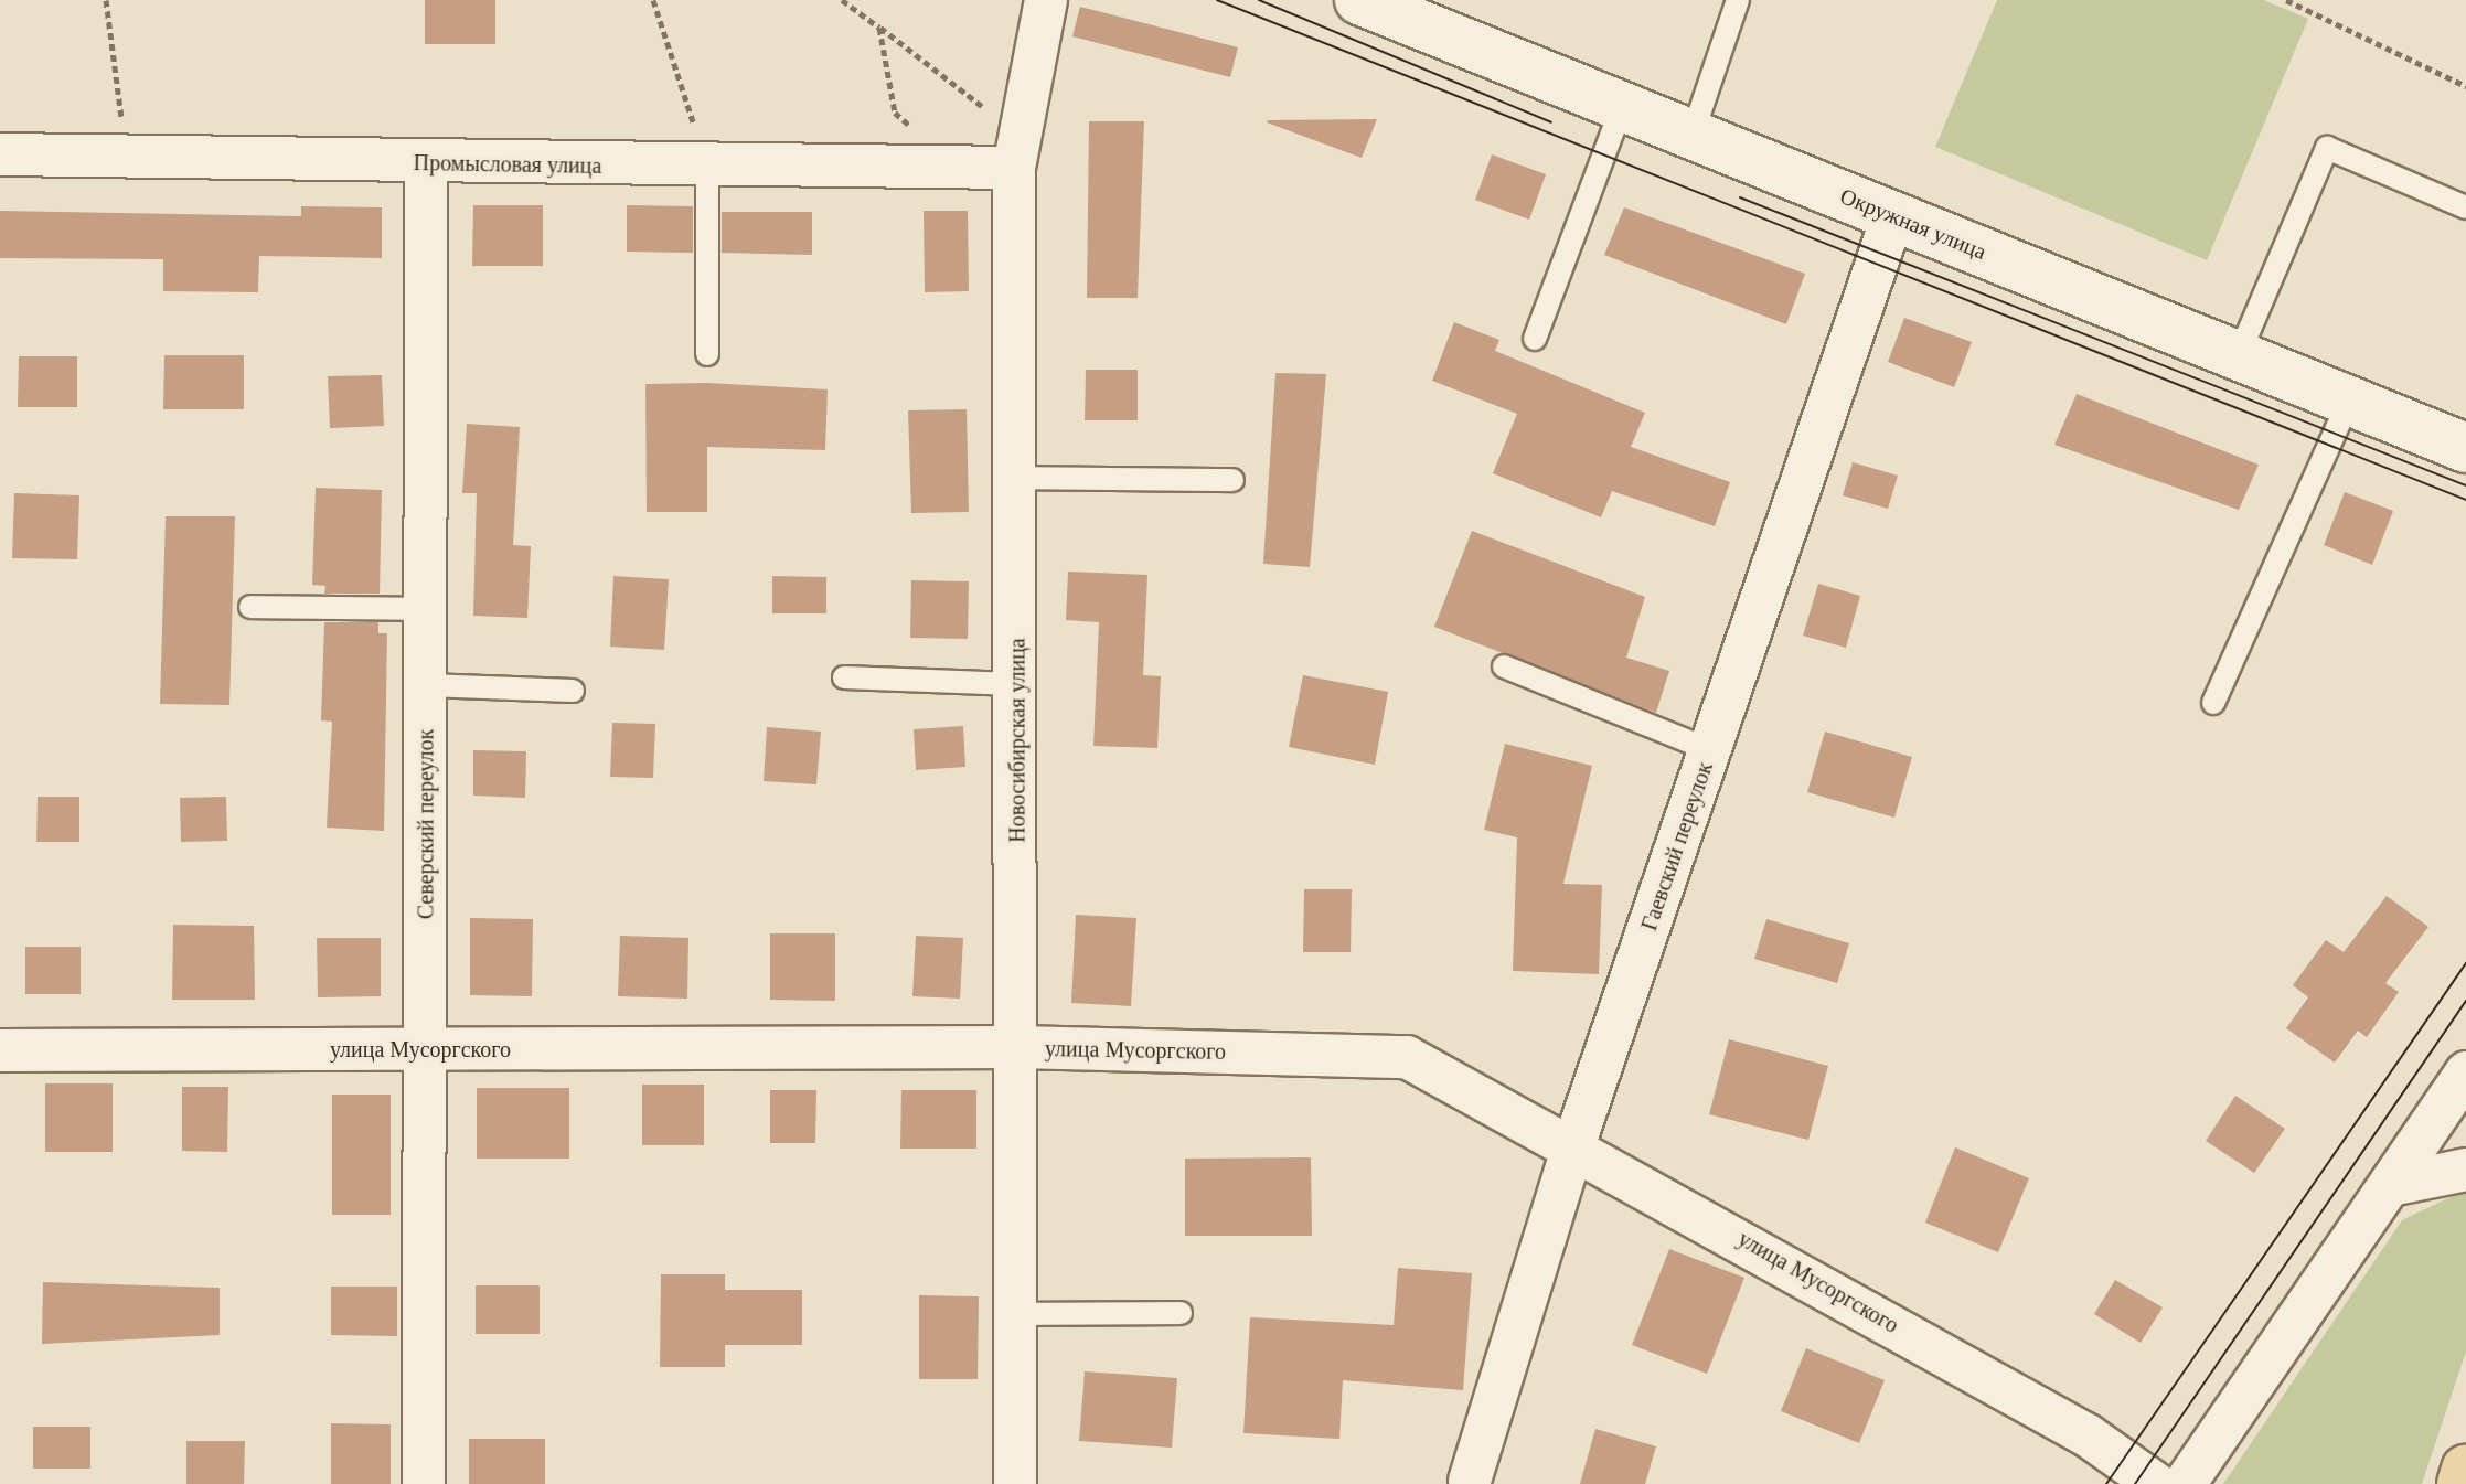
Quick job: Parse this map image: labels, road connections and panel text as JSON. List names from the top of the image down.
{
  "streets": {
    "main road": ["Окружная улица"],
    "street": [
      "Промысловая улица",
      "Новосибирская улица",
      "Северский переулок",
      "Гаевский переулок",
      "улица Мусоргского"
    ]
  },
  "crossings": [
    ["Промысловая улица", "Новосибирская улица"],
    ["Промысловая улица", "Северский переулок"],
    ["Окружная улица", "Гаевский переулок"],
    ["Новосибирская улица", "улица Мусоргского"],
    ["Северский переулок", "улица Мусоргского"],
    ["Гаевский переулок", "улица Мусоргского"]
  ]
}
